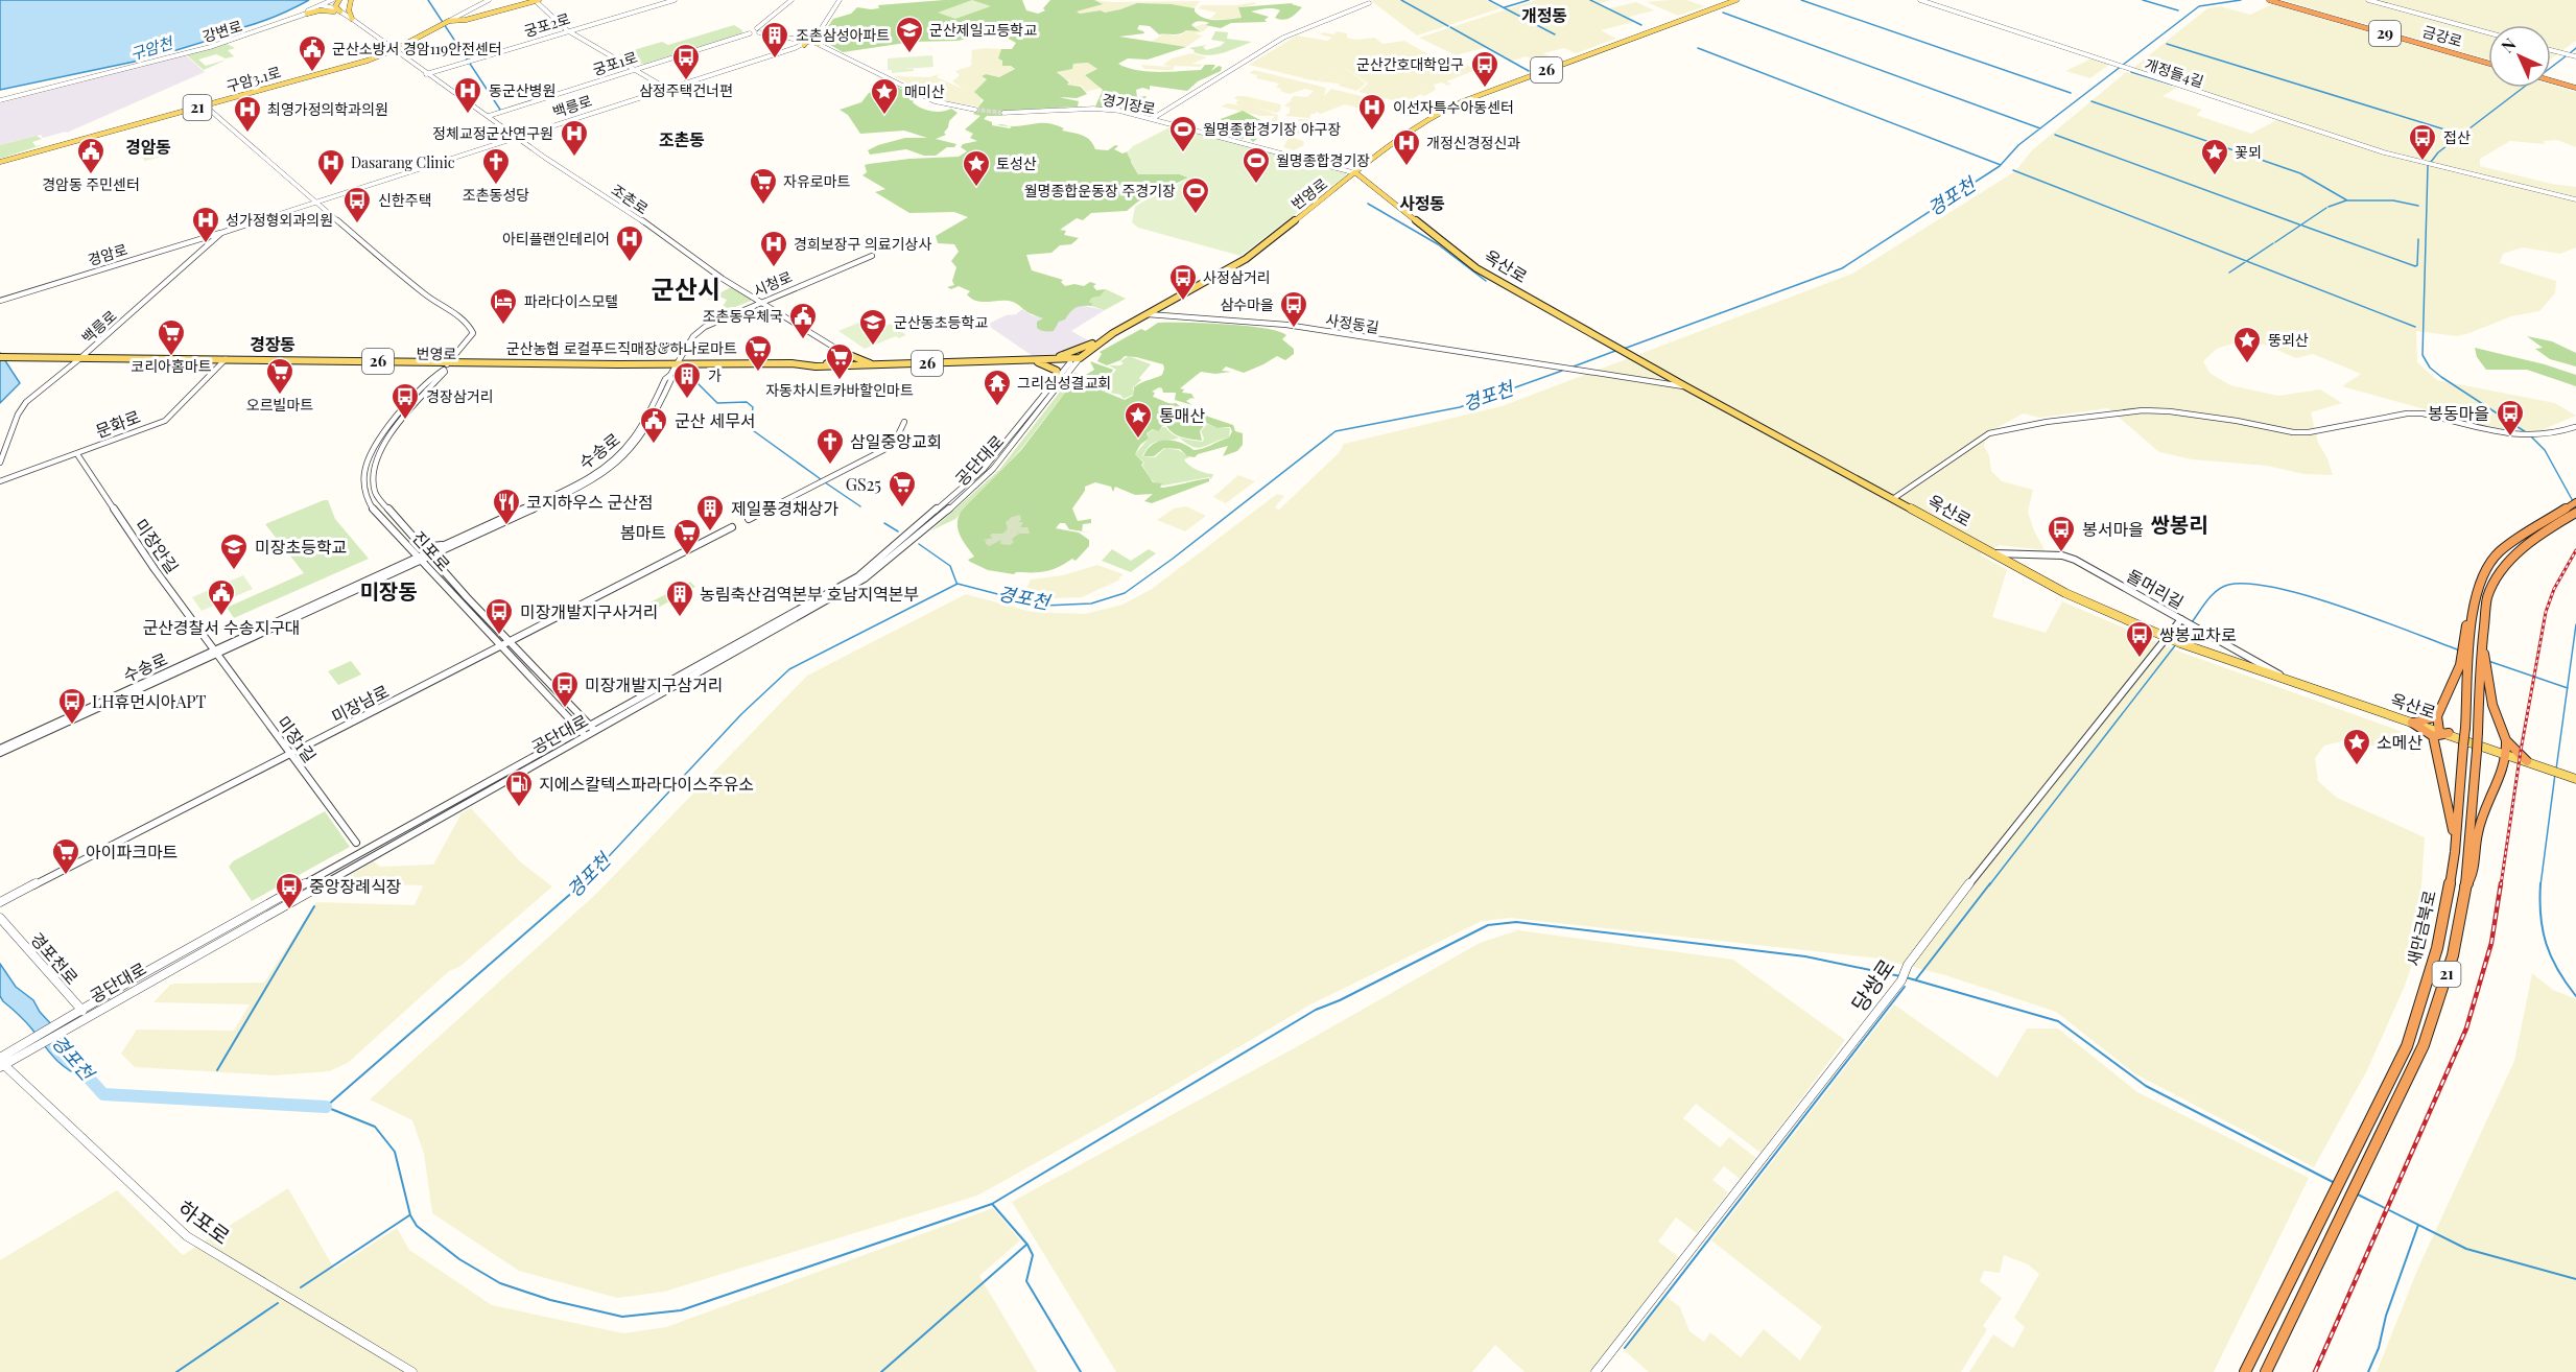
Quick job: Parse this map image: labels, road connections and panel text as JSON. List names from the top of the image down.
{
  "streets": {
    "highway": [
      "29",
      "금강로",
      "21",
      "새만금북로"
    ],
    "main road": [
      "26",
      "구암3.1로",
      "번영로",
      "옥산로"
    ],
    "street": [
      "궁포2로",
      "강변로",
      "궁포1로",
      "개정들4길",
      "경기장로",
      "백릉로",
      "조촌로",
      "경암로",
      "시청로",
      "사정동길",
      "문화로",
      "수송로",
      "공단대로",
      "미장안길",
      "진포로",
      "돌머리길",
      "미장남로",
      "미장1길",
      "경포천로",
      "당쌍로",
      "하포로"
    ]
  },
  "crossings": [
    ["궁포2로", "조촌로"],
    ["강변로", "조촌로"],
    ["궁포1로", "조촌로"],
    ["구암3.1로", "21"],
    ["구암3.1로", "조촌로"],
    ["구암3.1로", "진포로"],
    ["경기장로", "번영로"],
    ["경기장로", "옥산로"],
    ["백릉로", "번영로"],
    ["백릉로", "조촌로"],
    ["백릉로", "경암로"],
    ["백릉로", "진포로"],
    ["번영로", "옥산로"],
    ["번영로", "시청로"],
    ["번영로", "사정동길"],
    ["번영로", "문화로"],
    ["번영로", "수송로"],
    ["번영로", "공단대로"],
    ["번영로", "진포로"],
    ["조촌로", "시청로"],
    ["옥산로", "사정동길"],
    ["옥산로", "돌머리길"],
    ["옥산로", "당쌍로"],
    ["시청로", "수송로"],
    ["문화로", "미장안길"],
    ["수송로", "미장안길"],
    ["수송로", "진포로"],
    ["수송로", "미장1길"],
    ["공단대로", "진포로"],
    ["공단대로", "경포천로"],
    ["공단대로", "하포로"],
    ["미장안길", "미장1길"],
    ["진포로", "미장남로"],
    ["돌머리길", "당쌍로"],
    ["미장남로", "미장1길"]
  ],
  "districts": [
    "개정동",
    "조촌동",
    "경암동",
    "사정동",
    "군산시",
    "경장동",
    "쌍봉리",
    "미장동"
  ],
  "water": ["구암천", "경포천"],
  "places": {
    "school or university": ["군산제일고등학교", "군산동초등학교", "미장초등학교"],
    "building": [
      "조촌삼성아파트",
      "가",
      "제일풍경채상가",
      "농림축산검역본부 호남지역본부"
    ],
    "public building": [
      "군산소방서 경암119안전센터",
      "경암동 주민센터",
      "조촌동우체국",
      "군산 세무서",
      "군산경찰서 수송지구대"
    ],
    "bus stop": [
      "삼정주택건너편",
      "군산간호대학입구",
      "접산",
      "신한주택",
      "사정삼거리",
      "삼수마을",
      "경장삼거리",
      "봉동마을",
      "봉서마을",
      "미장개발지구사거리",
      "쌍봉교차로",
      "미장개발지구삼거리",
      "LH휴먼시아APT",
      "중앙장례식장"
    ],
    "hospital": [
      "동군산병원",
      "이선자특수아동센터",
      "최영가정의학과의원",
      "정체교정군산연구원",
      "개정신경정신과",
      "Dasarang Clinic",
      "성가정형외과의원",
      "아티플랜인테리어",
      "경희보장구 의료기상사"
    ],
    "place": [
      "매미산",
      "꽃뫼",
      "토성산",
      "뚱뫼산",
      "통매산",
      "소메산"
    ],
    "sports": ["월명종합경기장 야구장", "월명종합경기장", "월명종합운동장 주경기장"],
    "church": ["조촌동성당", "삼일중앙교회"],
    "supermarket": [
      "자유로마트",
      "코리아홈마트",
      "군산농협 로컬푸드직매장&하나로마트",
      "자동차시트카바할인마트",
      "오르빌마트",
      "GS25",
      "봄마트",
      "아이파크마트"
    ],
    "hotel": ["파라다이스모텔"],
    "temple": ["그리심성결교회"],
    "restaurant": ["코지하우스 군산점"],
    "fuel station": ["지에스칼텍스파라다이스주유소"]
  },
  "north": "top left"
}
